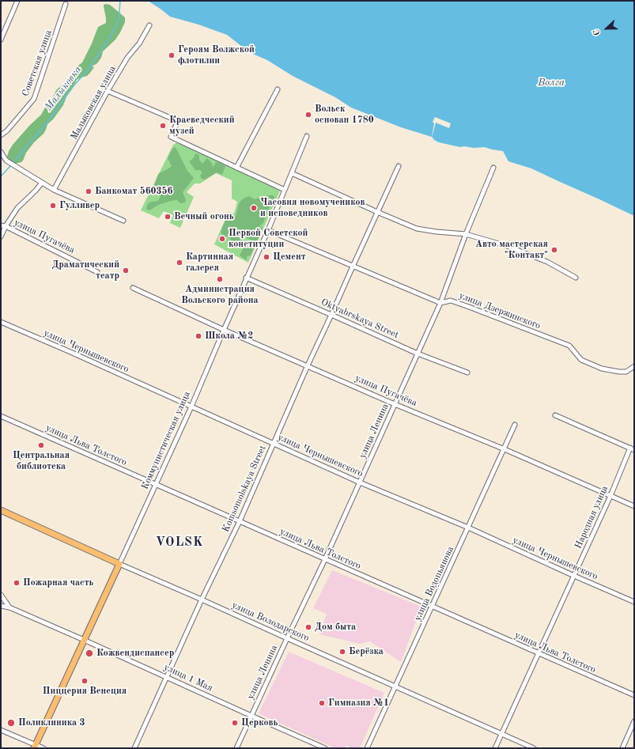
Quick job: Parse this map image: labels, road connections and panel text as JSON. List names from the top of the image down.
{
  "streets": {
    "main road": ["Коммунистическая улица", "улица Володарского"],
    "street": [
      "Советская улица",
      "Малыковская улица",
      "улица Пугачёва",
      "улица Дзержинского",
      "Oktyabrskaya Street",
      "улица Чернышевского",
      "улица Ленина",
      "улица Льва Толстого",
      "Komsomolskaya Street",
      "Народная улица",
      "улица Водопьянова",
      "улица 1 Мая"
    ]
  },
  "crossings": [
    ["улица Пугачёва", "улица Ленина"],
    ["улица Пугачёва", "Коммунистическая улица"],
    ["улица Пугачёва", "Komsomolskaya Street"],
    ["улица Пугачёва", "Народная улица"],
    ["улица Пугачёва", "улица Водопьянова"],
    ["улица Дзержинского", "улица Ленина"],
    ["улица Дзержинского", "Коммунистическая улица"],
    ["улица Дзержинского", "Komsomolskaya Street"],
    ["Oktyabrskaya Street", "улица Ленина"],
    ["Oktyabrskaya Street", "Коммунистическая улица"],
    ["Oktyabrskaya Street", "Komsomolskaya Street"],
    ["улица Чернышевского", "улица Ленина"],
    ["улица Чернышевского", "Коммунистическая улица"],
    ["улица Чернышевского", "Komsomolskaya Street"],
    ["улица Чернышевского", "Народная улица"],
    ["улица Чернышевского", "улица Водопьянова"],
    ["улица Ленина", "улица Льва Толстого"],
    ["улица Ленина", "улица Володарского"],
    ["улица Ленина", "улица 1 Мая"],
    ["Коммунистическая улица", "улица Льва Толстого"],
    ["Коммунистическая улица", "улица Володарского"],
    ["Коммунистическая улица", "улица 1 Мая"],
    ["улица Льва Толстого", "Komsomolskaya Street"],
    ["улица Льва Толстого", "Народная улица"],
    ["улица Льва Толстого", "улица Водопьянова"],
    ["Komsomolskaya Street", "улица Володарского"],
    ["Komsomolskaya Street", "улица 1 Мая"],
    ["Народная улица", "улица Володарского"],
    ["улица Водопьянова", "улица Володарского"]
  ],
  "districts": ["VOLSK"],
  "water": ["Волга", "Малыковка"],
  "places": [
    "Героям Волжской флотилии",
    "Вольск основан 1780",
    "Краеведческий музей",
    "Банкомат 560356",
    "Гулливер",
    "Часовня новомучеников и исповедников",
    "Вечный огонь",
    "Первой Советской конституции",
    "Авто мастерская \"Контакт\"",
    "Цемент",
    "Картинная галерея",
    "Драматический театр",
    "Администрация Вольского района",
    "Школа №2",
    "Центральная библиотека",
    "Пожарная часть",
    "Дом быта",
    "Берёзка",
    "Кожвендиспансер",
    "Пиццерия Венеция",
    "Гимназия №1",
    "Поликлиника 3",
    "Церковь"
  ],
  "north": "left"
}
